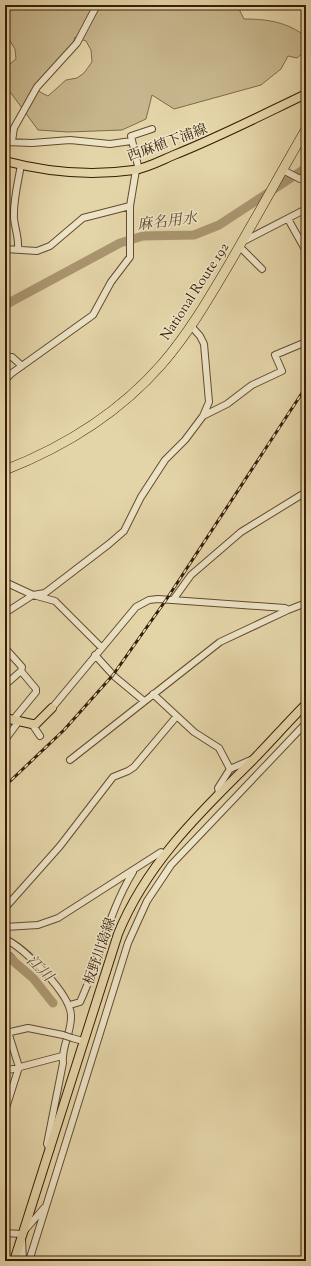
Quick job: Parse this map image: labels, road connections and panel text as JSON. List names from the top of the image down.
{
  "streets": {
    "highway": ["National Route 192"],
    "main road": ["西麻植下浦線", "板野川島線"]
  },
  "water": ["麻名用水", "江川"]
}
